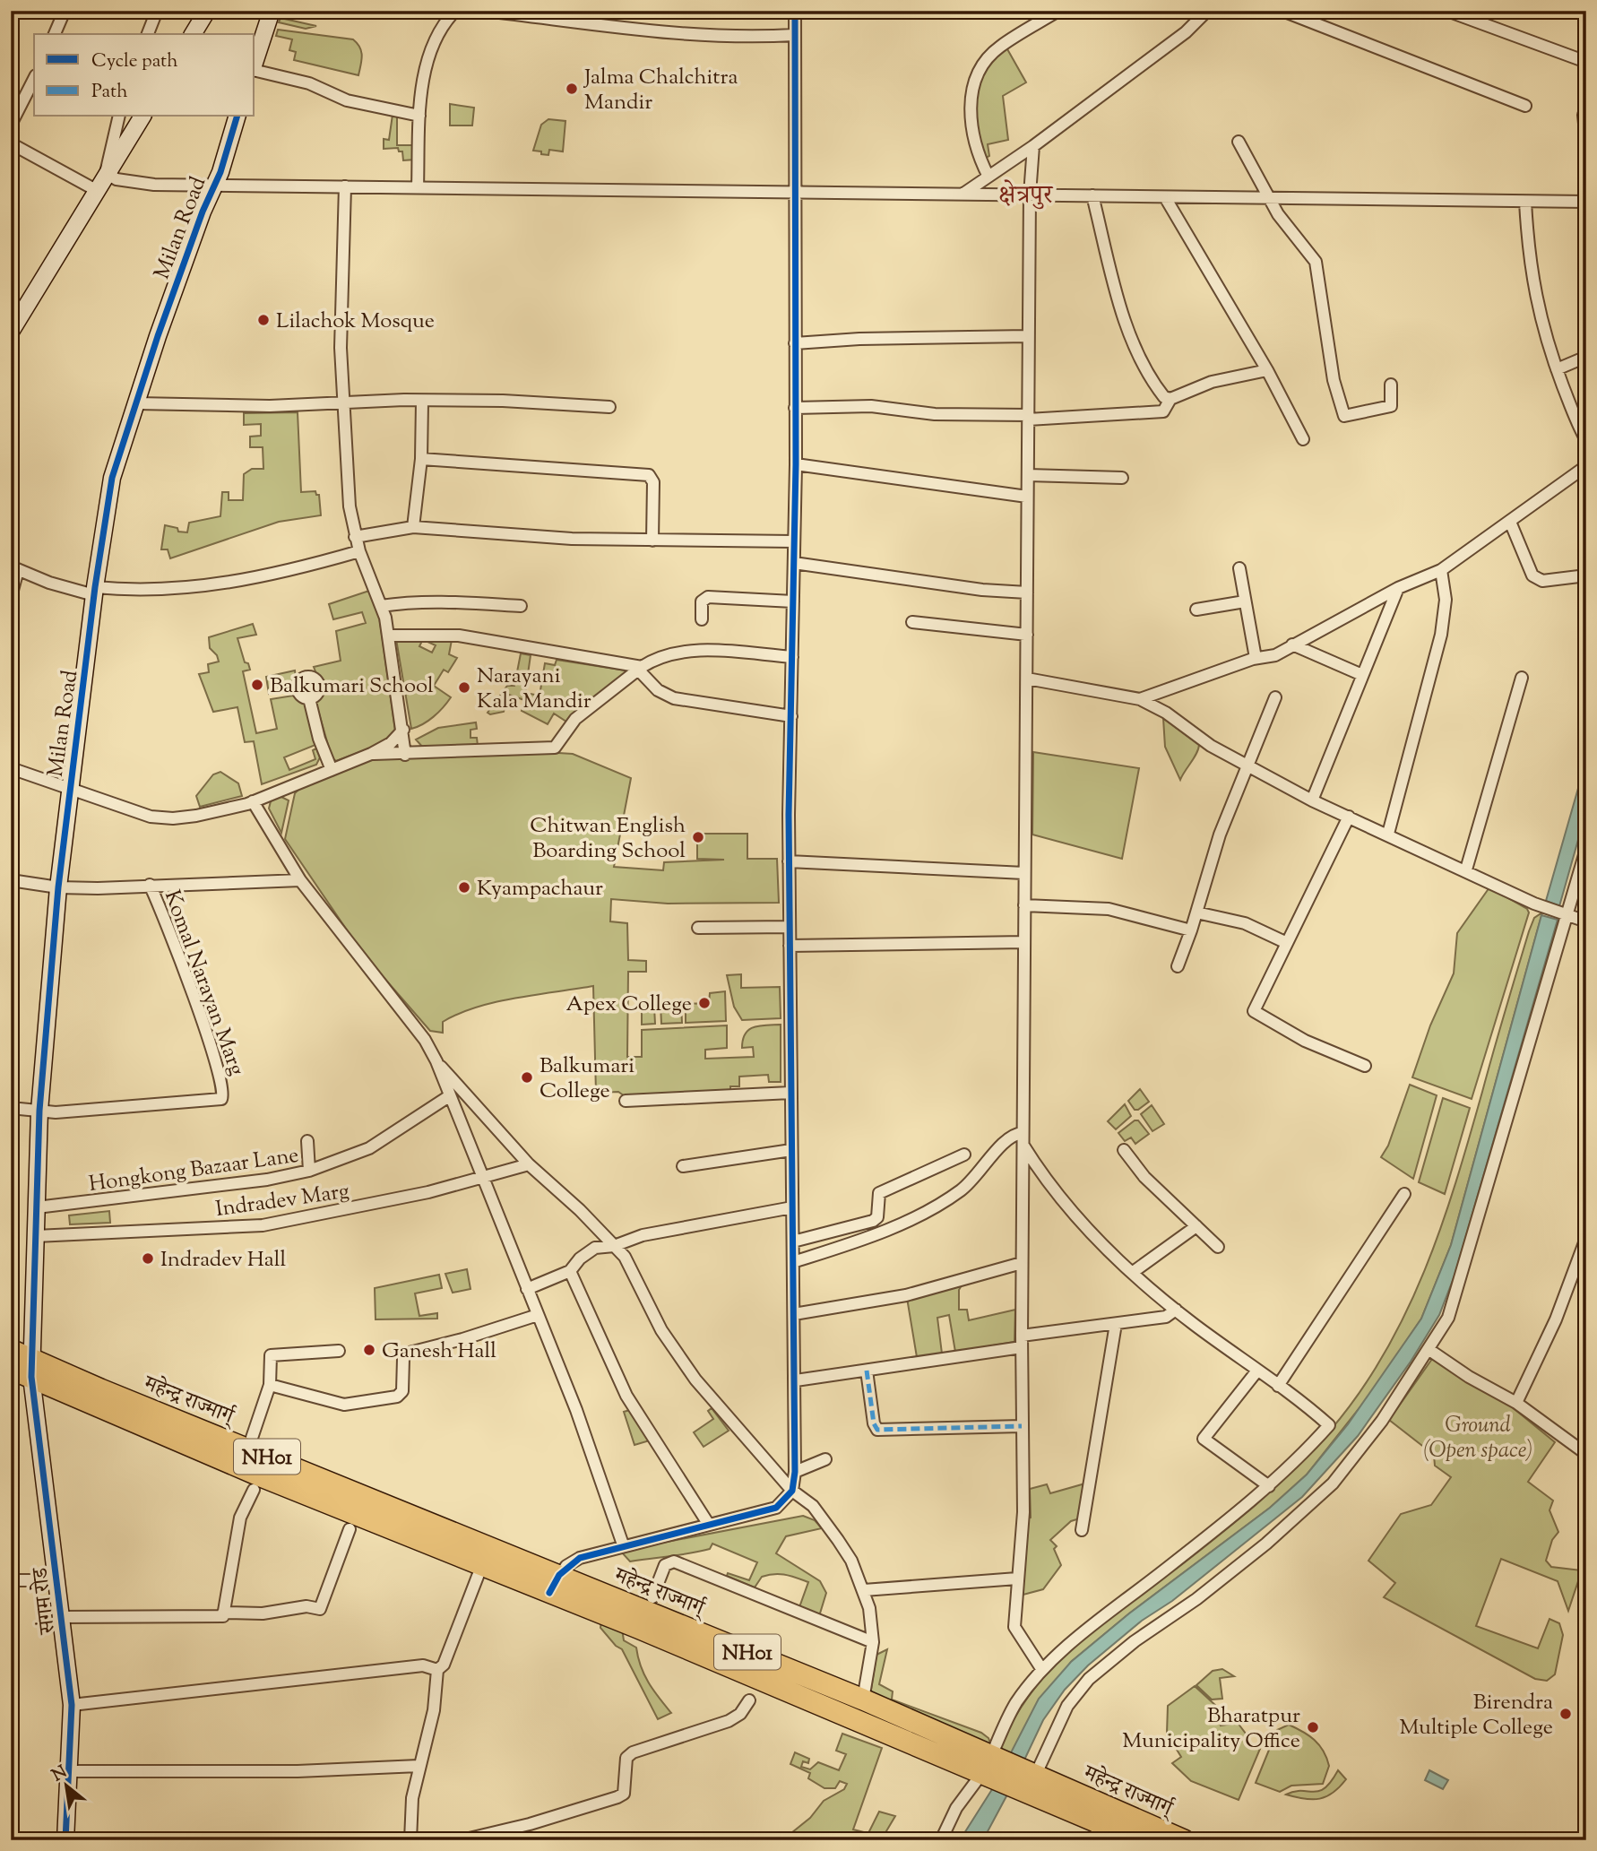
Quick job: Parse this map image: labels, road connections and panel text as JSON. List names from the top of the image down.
{
  "streets": {
    "highway": ["महेन्द्र राज्मार्ग्", "NH01"],
    "street": [
      "Milan Road",
      "Komal Narayan Marg",
      "Hongkong Bazaar Lane",
      "Indradev Marg",
      "संगम रोड"
    ]
  },
  "crossings": [
    ["Milan Road", "Komal Narayan Marg"],
    ["Milan Road", "Hongkong Bazaar Lane"],
    ["Milan Road", "Indradev Marg"],
    ["Milan Road", "महेन्द्र राज्मार्ग्"],
    ["Milan Road", "संगम रोड"],
    ["महेन्द्र राज्मार्ग्", "संगम रोड"]
  ],
  "districts": ["क्षेत्रपुर"],
  "parks": ["Ground (Open space)"],
  "places": [
    "Jalma Chalchitra Mandir",
    "Lilachok Mosque",
    "Balkumari School",
    "Narayani Kala Mandir",
    "Chitwan English Boarding School",
    "Kyampachaur",
    "Apex College",
    "Balkumari College",
    "Indradev Hall",
    "Ganesh Hall",
    "Birendra Multiple College",
    "Bharatpur Municipality Office"
  ],
  "legend": ["Cycle path", "Path"],
  "north": "top left"
}
